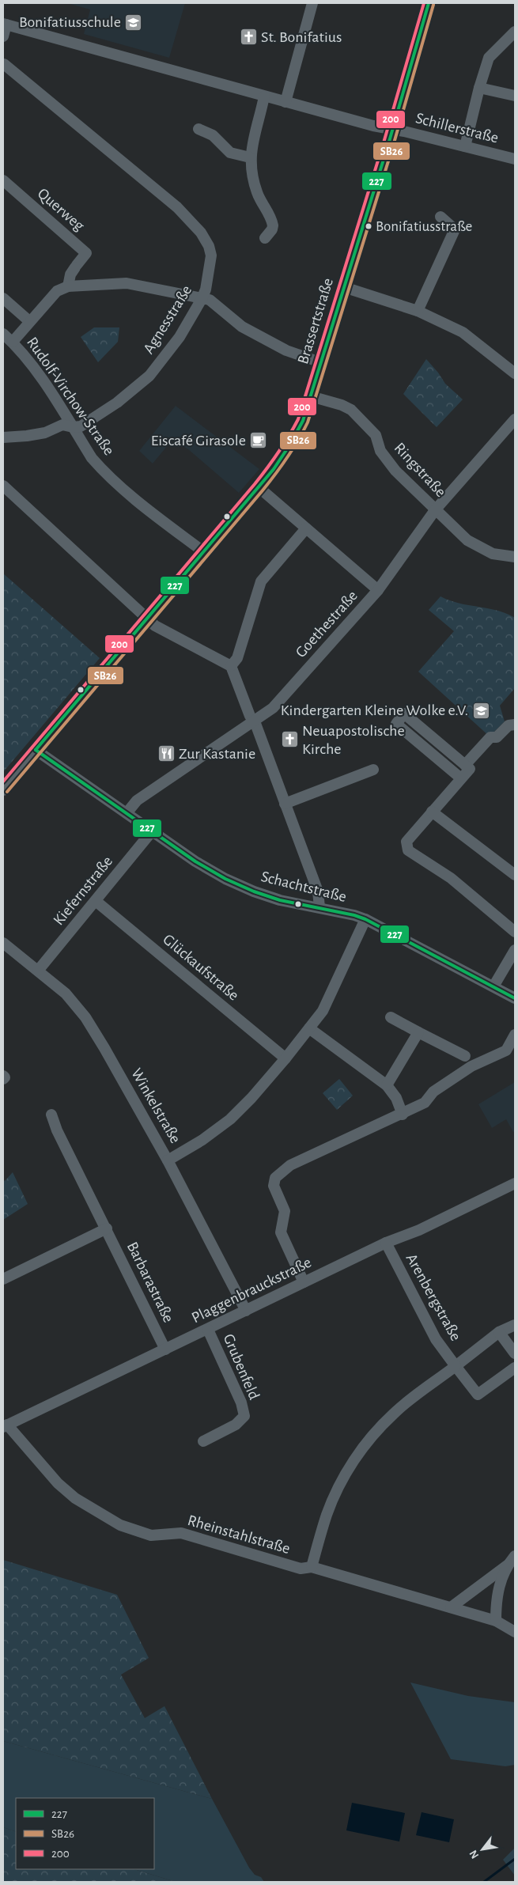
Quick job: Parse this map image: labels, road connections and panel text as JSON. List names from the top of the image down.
{
  "streets": {
    "main road": ["Brassertstraße"],
    "street": [
      "Schillerstraße",
      "Querweg",
      "Agnesstraße",
      "Rudolf-Virchow-Straße",
      "Ringstraße",
      "Goethestraße",
      "Schachtstraße",
      "Kiefernstraße",
      "Glückaufstraße",
      "Winkelstraße",
      "Barbarastraße",
      "Plaggenbrauckstraße",
      "Arenbergstraße",
      "Grubenfeld",
      "Rheinstahlstraße"
    ]
  },
  "crossings": [
    ["Schillerstraße", "Brassertstraße"],
    ["Agnesstraße", "Rudolf-Virchow-Straße"],
    ["Brassertstraße", "Rudolf-Virchow-Straße"],
    ["Brassertstraße", "Ringstraße"],
    ["Brassertstraße", "Schachtstraße"],
    ["Ringstraße", "Goethestraße"],
    ["Goethestraße", "Schachtstraße"],
    ["Schachtstraße", "Kiefernstraße"],
    ["Kiefernstraße", "Glückaufstraße"],
    ["Kiefernstraße", "Winkelstraße"],
    ["Winkelstraße", "Plaggenbrauckstraße"],
    ["Barbarastraße", "Plaggenbrauckstraße"],
    ["Plaggenbrauckstraße", "Arenbergstraße"],
    ["Plaggenbrauckstraße", "Grubenfeld"],
    ["Plaggenbrauckstraße", "Rheinstahlstraße"],
    ["Arenbergstraße", "Rheinstahlstraße"]
  ],
  "places": {
    "school or university": ["Bonifatiusschule", "Kindergarten Kleine Wolke e.V."],
    "church": ["St. Bonifatius", "Neuapostolische Kirche"],
    "other": ["Bonifatiusstraße"],
    "cafe": ["Eiscafé Girasole"],
    "restaurant": ["Zur Kastanie"]
  },
  "lines": ["transit line 227", "transit line 200", "transit line SB26"],
  "legend": ["227", "SB26", "200"],
  "north": "bottom left"
}
